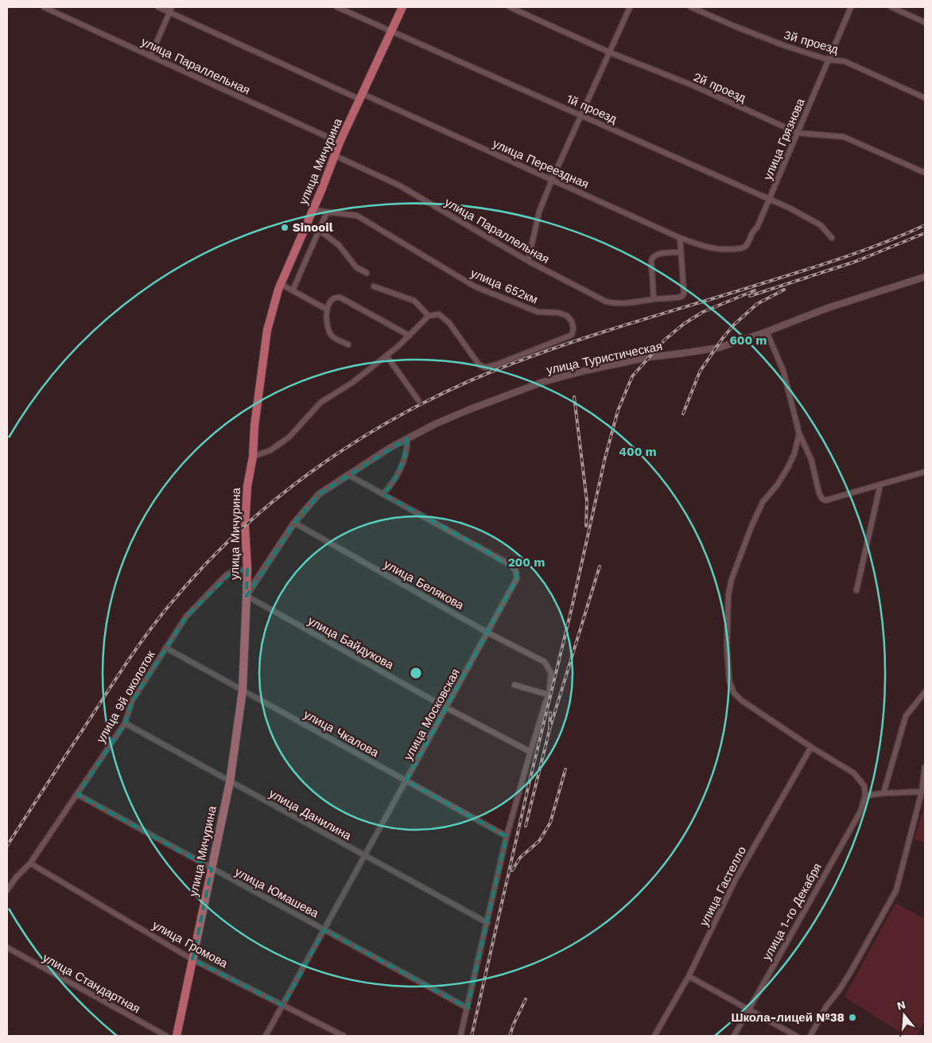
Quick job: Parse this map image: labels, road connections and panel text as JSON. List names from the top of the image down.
{
  "streets": {
    "main road": ["улица Мичурина"],
    "street": [
      "3й проезд",
      "улица Параллельная",
      "2й проезд",
      "1й проезд",
      "улица Грязнова",
      "улица Переездная",
      "улица 652км",
      "улица Туристическая",
      "улица Белякова",
      "улица Байдукова",
      "улица 9й околоток",
      "улица Московская",
      "улица Чкалова",
      "улица Данилина",
      "улица Гастелло",
      "улица Юмашева",
      "улица 1-го Декабря",
      "улица Громова",
      "улица Стандартная"
    ]
  },
  "crossings": [
    ["3й проезд", "улица Грязнова"],
    ["улица Параллельная", "улица Мичурина"],
    ["2й проезд", "улица Грязнова"],
    ["1й проезд", "улица Грязнова"],
    ["1й проезд", "улица Мичурина"],
    ["улица Грязнова", "улица Переездная"],
    ["улица Мичурина", "улица Переездная"],
    ["улица Мичурина", "улица 652км"],
    ["улица Мичурина", "улица Туристическая"],
    ["улица Мичурина", "улица Байдукова"],
    ["улица Мичурина", "улица 9й околоток"],
    ["улица Мичурина", "улица Чкалова"],
    ["улица Мичурина", "улица Данилина"],
    ["улица Мичурина", "улица Юмашева"],
    ["улица Мичурина", "улица Громова"],
    ["улица Туристическая", "улица Белякова"],
    ["улица Туристическая", "улица Байдукова"],
    ["улица Туристическая", "улица Московская"],
    ["улица Белякова", "улица Московская"],
    ["улица Байдукова", "улица Московская"],
    ["улица 9й околоток", "улица Чкалова"],
    ["улица 9й околоток", "улица Данилина"],
    ["улица 9й околоток", "улица Юмашева"],
    ["улица 9й околоток", "улица Громова"],
    ["улица Московская", "улица Чкалова"],
    ["улица Московская", "улица Данилина"],
    ["улица Московская", "улица Юмашева"],
    ["улица Московская", "улица Громова"]
  ],
  "places": ["Sinooil", "Школа-лицей №38"],
  "north": "top",
  "rings": ["600 m", "400 m", "200 m"]
}
